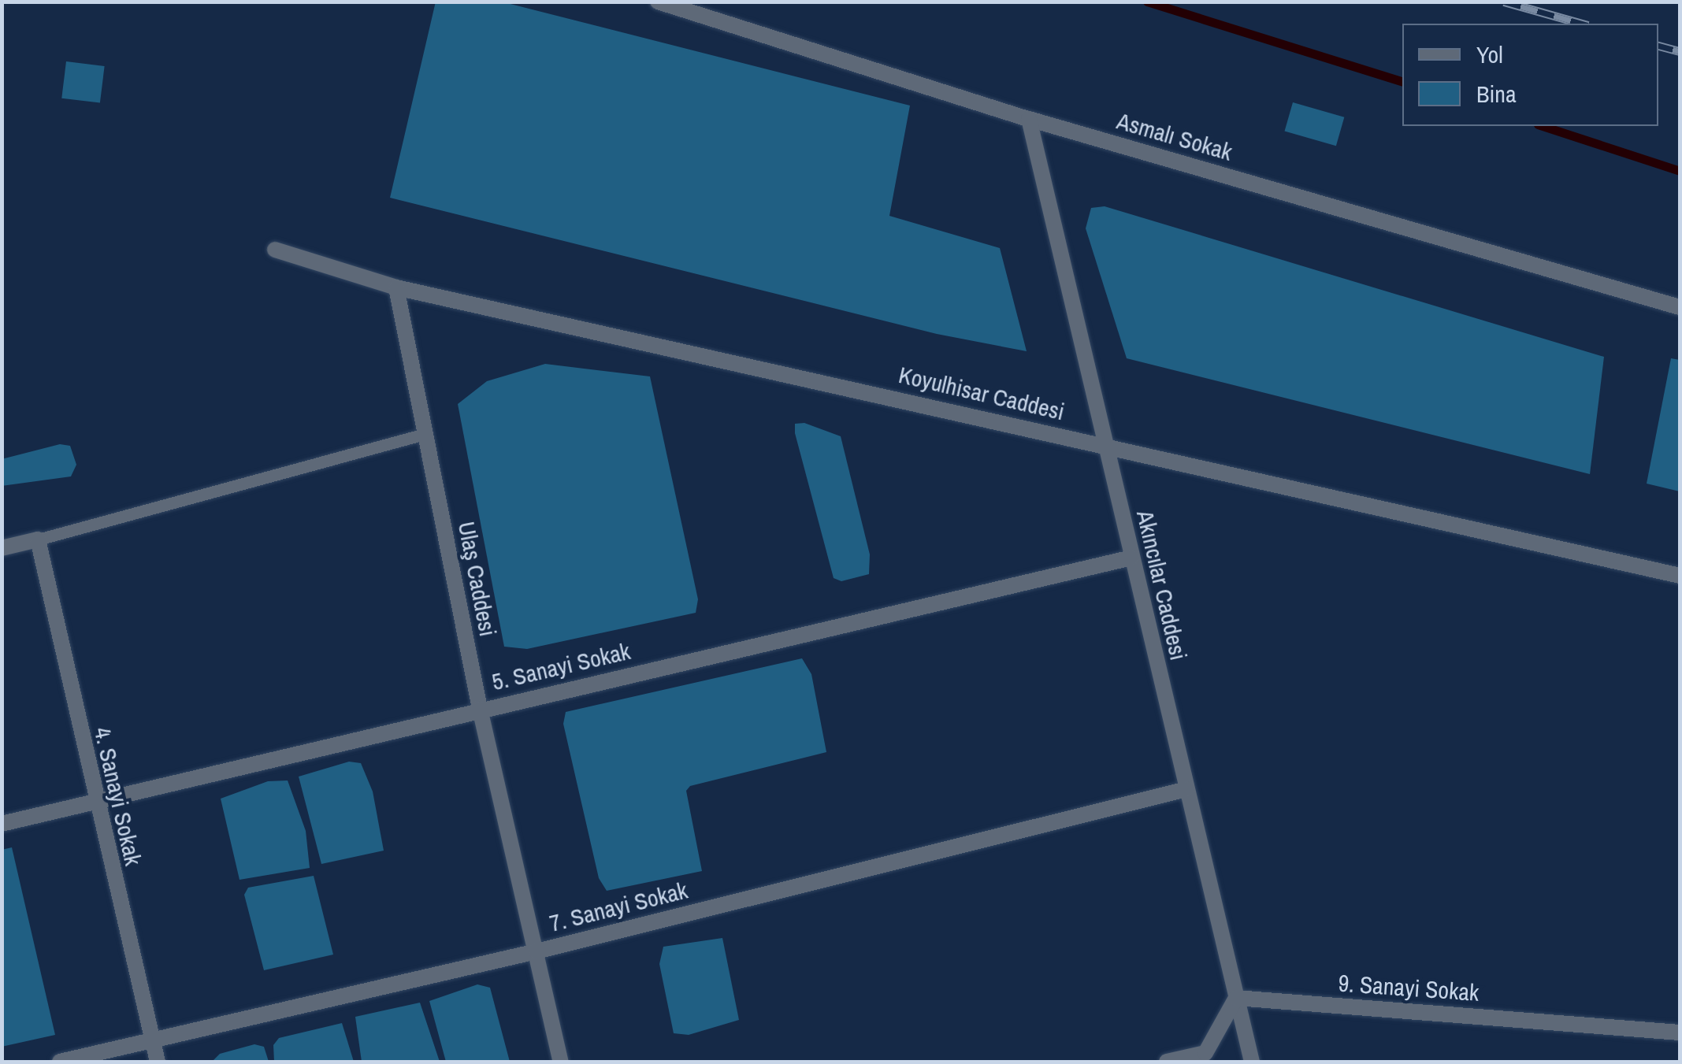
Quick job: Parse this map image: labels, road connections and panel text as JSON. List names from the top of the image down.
{
  "streets": {
    "street": [
      "Asmalı Sokak",
      "Koyulhisar Caddesi",
      "Ulaş Caddesi",
      "Akıncılar Caddesi",
      "5. Sanayi Sokak",
      "4. Sanayi Sokak",
      "7. Sanayi Sokak",
      "9. Sanayi Sokak"
    ]
  },
  "crossings": [
    ["Asmalı Sokak", "Akıncılar Caddesi"],
    ["Koyulhisar Caddesi", "Ulaş Caddesi"],
    ["Koyulhisar Caddesi", "Akıncılar Caddesi"],
    ["Ulaş Caddesi", "5. Sanayi Sokak"],
    ["Ulaş Caddesi", "7. Sanayi Sokak"],
    ["Akıncılar Caddesi", "5. Sanayi Sokak"],
    ["Akıncılar Caddesi", "7. Sanayi Sokak"],
    ["Akıncılar Caddesi", "9. Sanayi Sokak"],
    ["5. Sanayi Sokak", "4. Sanayi Sokak"],
    ["4. Sanayi Sokak", "7. Sanayi Sokak"]
  ],
  "legend": ["Yol", "Bina"]
}
